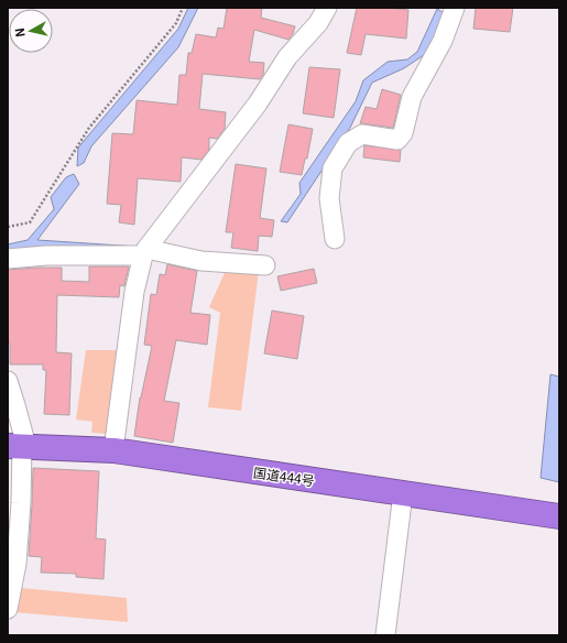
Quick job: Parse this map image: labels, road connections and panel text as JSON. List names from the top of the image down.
{
  "streets": {
    "highway": ["国道444号"]
  },
  "north": "left"
}
